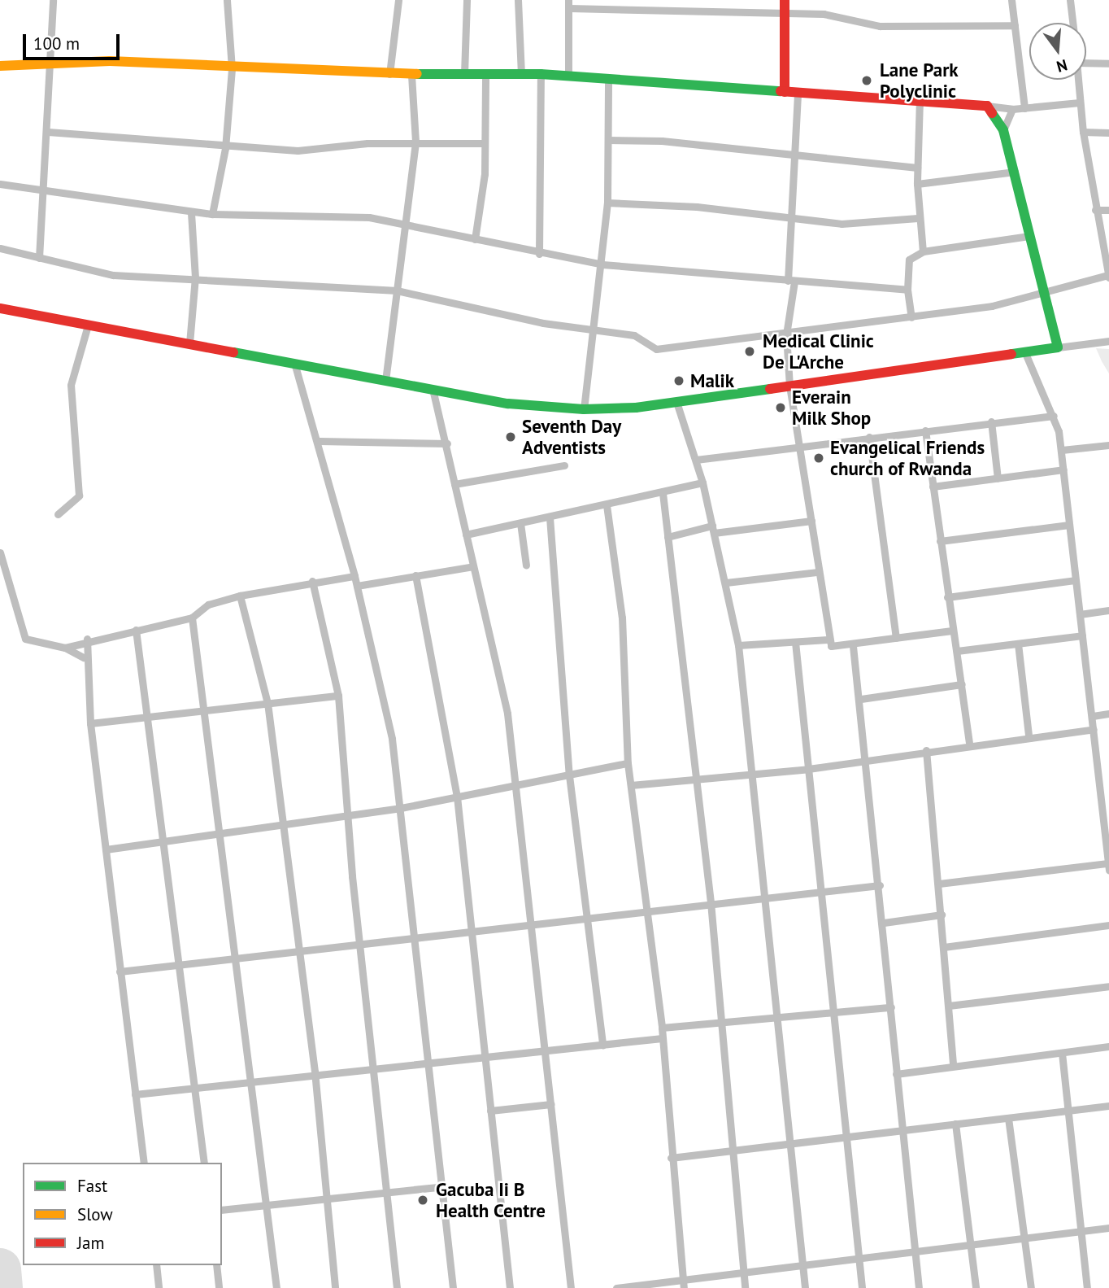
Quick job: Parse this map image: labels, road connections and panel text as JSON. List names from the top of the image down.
{
  "places": [
    "Lane Park Polyclinic",
    "Medical Clinic De L'Arche",
    "Malik",
    "Everain Milk Shop",
    "Seventh Day Adventists",
    "Evangelical Friends church of Rwanda",
    "Gacuba Ii B Health Centre"
  ],
  "legend": ["Fast", "Slow", "Jam"],
  "scale_bar": "100 m",
  "north": "bottom"
}
